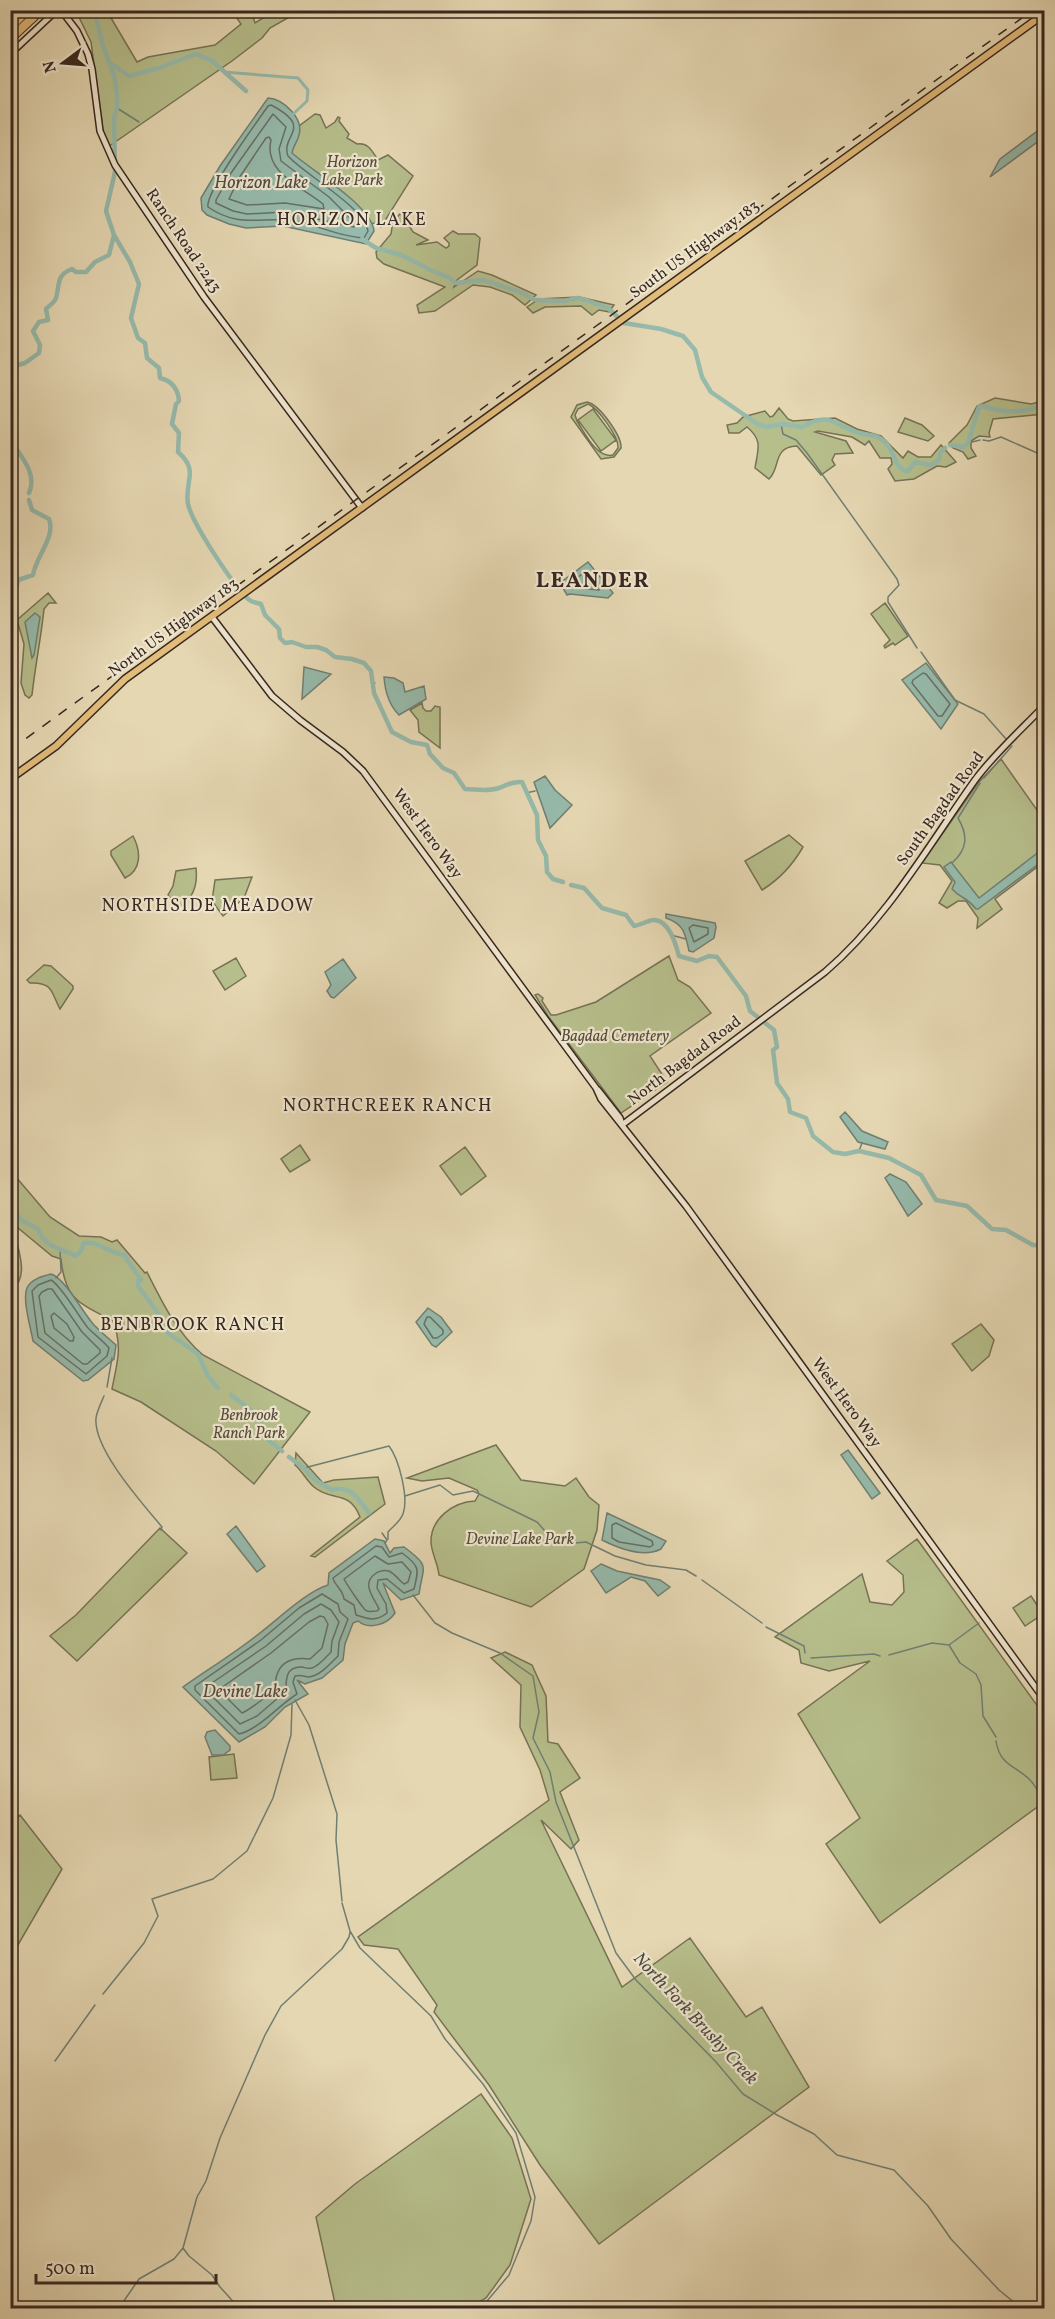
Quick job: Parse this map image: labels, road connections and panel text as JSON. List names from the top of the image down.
{
  "streets": {
    "main road": [
      "Ranch Road 2243",
      "South US Highway 183",
      "North US Highway 183",
      "South Bagdad Road",
      "West Hero Way",
      "North Bagdad Road"
    ]
  },
  "crossings": [
    ["Ranch Road 2243", "South US Highway 183"],
    ["Ranch Road 2243", "North US Highway 183"],
    ["South US Highway 183", "North US Highway 183"],
    ["North US Highway 183", "West Hero Way"],
    ["South Bagdad Road", "North Bagdad Road"],
    ["West Hero Way", "North Bagdad Road"]
  ],
  "districts": [
    "HORIZON LAKE",
    "LEANDER",
    "NORTHSIDE MEADOW",
    "NORTHCREEK RANCH",
    "BENBROOK RANCH"
  ],
  "water": ["Horizon Lake", "Devine Lake", "North Fork Brushy Creek"],
  "parks": [
    "Horizon Lake Park",
    "Bagdad Cemetery",
    "Benbrook Ranch Park",
    "Devine Lake Park"
  ],
  "scale_bar": "500 m",
  "north": "left"
}
